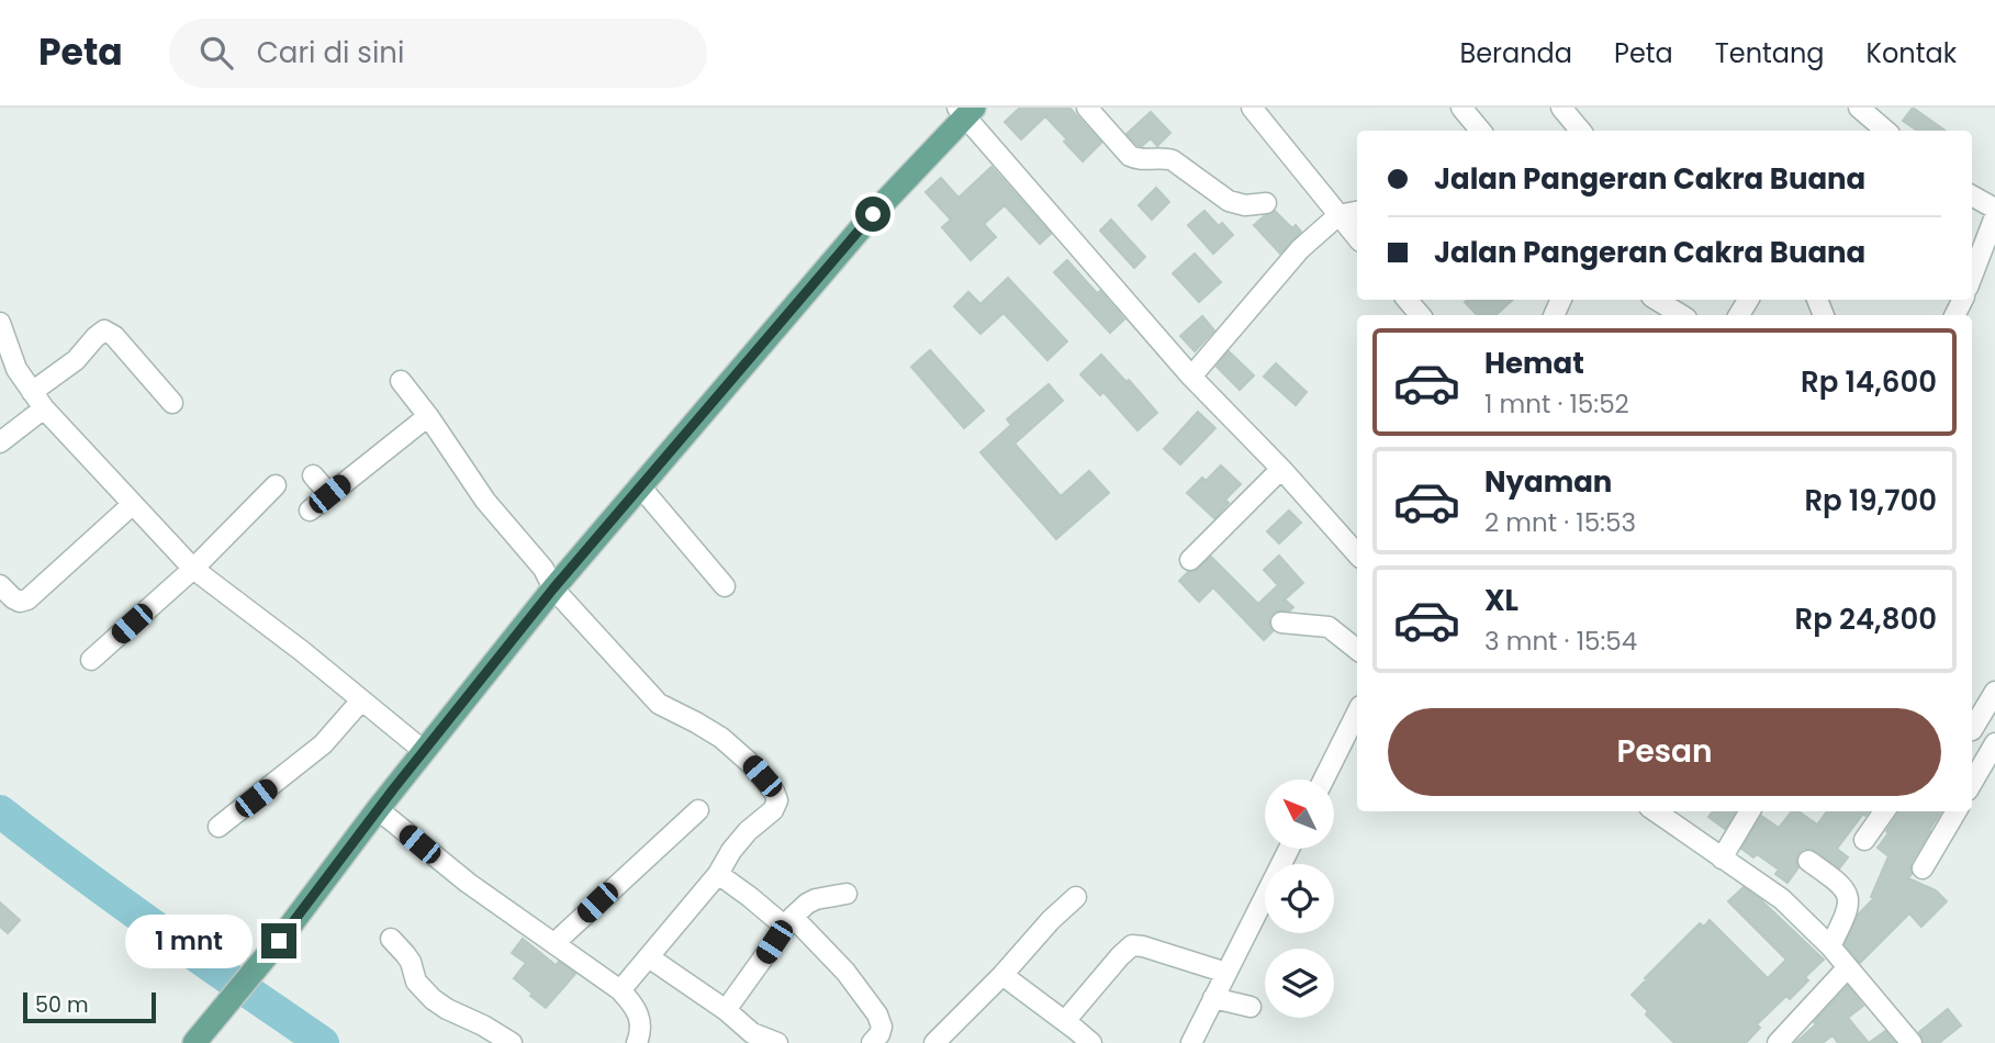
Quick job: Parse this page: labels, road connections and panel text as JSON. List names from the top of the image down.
{
  "scale_bar": "50 m",
  "north": "top left",
  "page": {
    "header": "Peta",
    "search": "Cari di sini",
    "nav": [
      "Beranda",
      "Peta",
      "Tentang",
      "Kontak"
    ],
    "banner": ["Jalan Pangeran Cakra Buana", "Jalan Pangeran Cakra Buana"],
    "list": [
      {
        "name": "Hemat",
        "note": "1 mnt · 15:52",
        "value": "Rp 14,600"
      },
      {
        "name": "Nyaman",
        "note": "2 mnt · 15:53",
        "value": "Rp 19,700"
      },
      {
        "name": "XL",
        "note": "3 mnt · 15:54",
        "value": "Rp 24,800"
      }
    ],
    "buttons": "Pesan",
    "bubble": "1 mnt",
    "scale": "50 m"
  }
}
